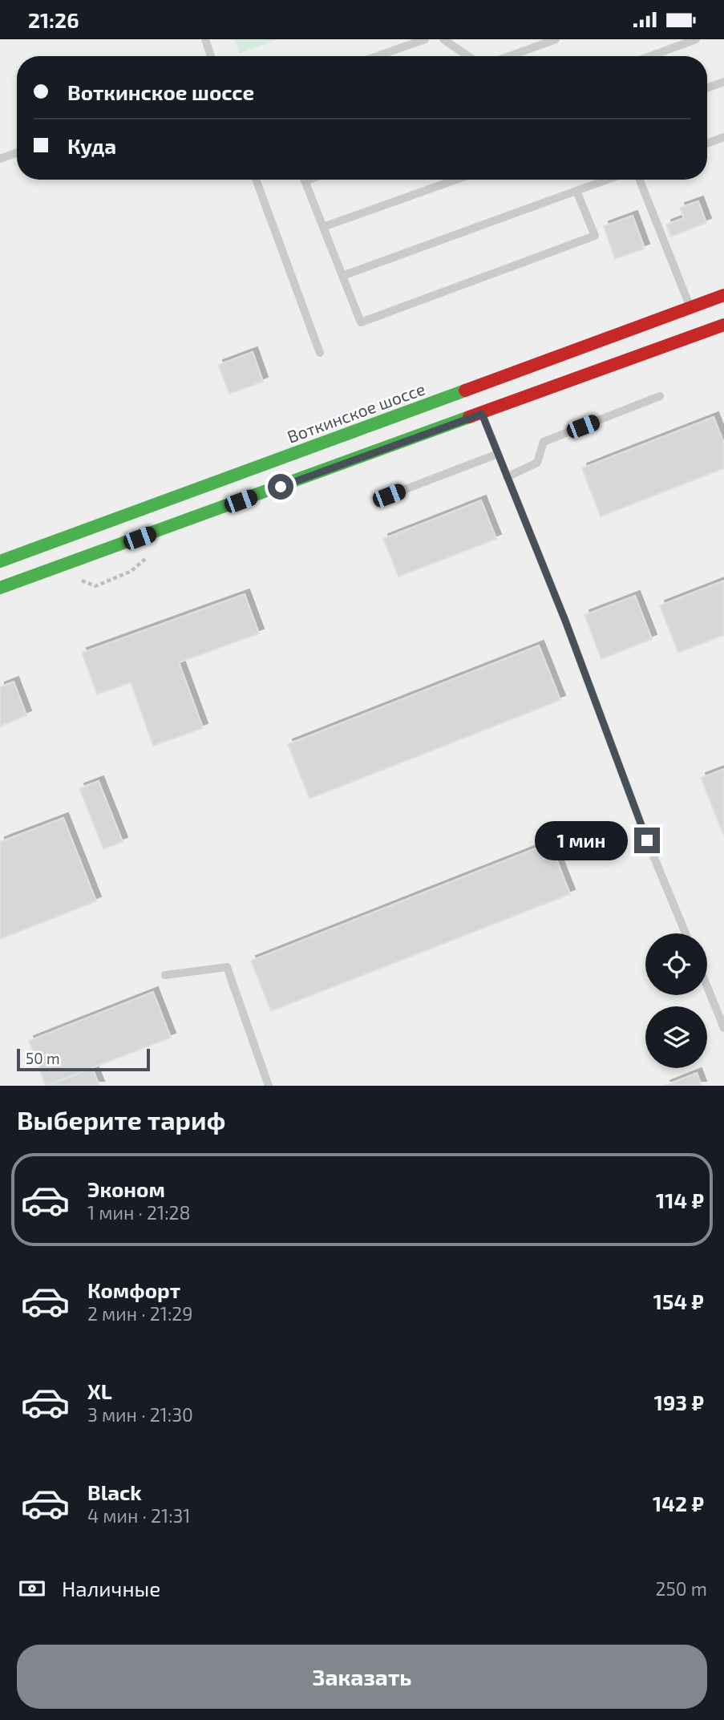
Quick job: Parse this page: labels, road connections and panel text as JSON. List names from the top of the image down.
{
  "streets": {
    "main road": ["Воткинское шоссе"]
  },
  "scale_bar": "50 m",
  "page": {
    "status": "21:26",
    "banner": ["Воткинское шоссе", "Куда"],
    "bubble": "1 мин",
    "scale": "50 m",
    "heading": "Выберите тариф",
    "list": [
      {
        "name": "Эконом",
        "note": "1 мин · 21:28",
        "value": "114 ₽"
      },
      {
        "name": "Комфорт",
        "note": "2 мин · 21:29",
        "value": "154 ₽"
      },
      {
        "name": "XL",
        "note": "3 мин · 21:30",
        "value": "193 ₽"
      },
      {
        "name": "Black",
        "note": "4 мин · 21:31",
        "value": "142 ₽"
      }
    ],
    "pay": ["Наличные", "250 m"],
    "buttons": "Заказать"
  }
}
